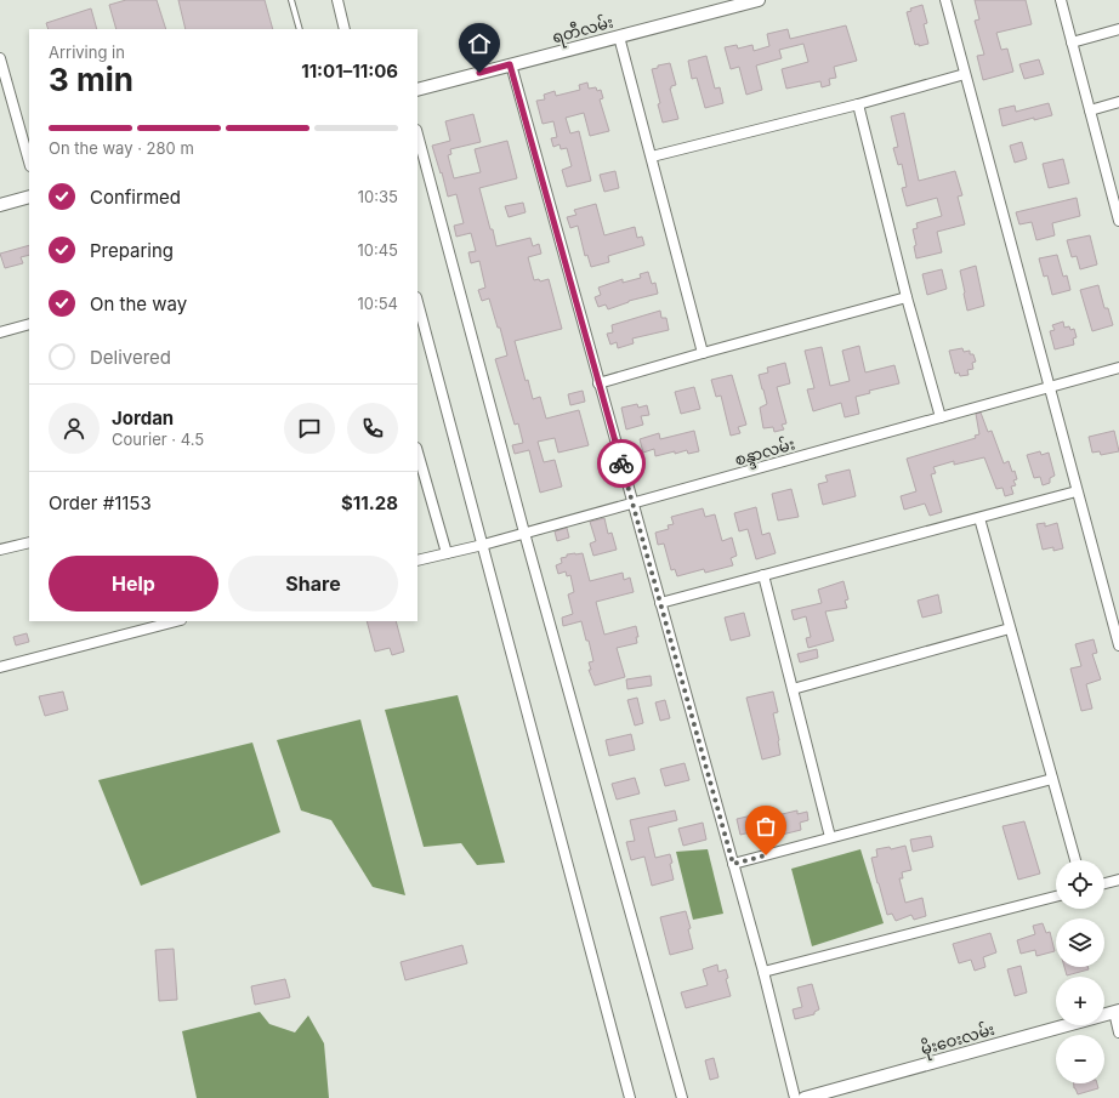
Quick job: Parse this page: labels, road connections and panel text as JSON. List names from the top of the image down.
{
  "streets": {
    "street": ["ရတီလမ်း", "စန္ဒာလမ်း", "မိုးဝေးလမ်း"]
  },
  "page": {
    "heading": ["3 min", "Arriving in", "11:01–11:06"],
    "panel": [
      "Jordan",
      "Courier · 4.5",
      "Order #1153",
      "$11.28"
    ],
    "bar": "On the way · 280 m",
    "list": [
      ["Confirmed", "10:35"],
      ["Preparing", "10:45"],
      ["On the way", "10:54"],
      "Delivered"
    ],
    "buttons": ["Help", "Share"],
    "map_buttons": ["+", "−"]
  }
}
